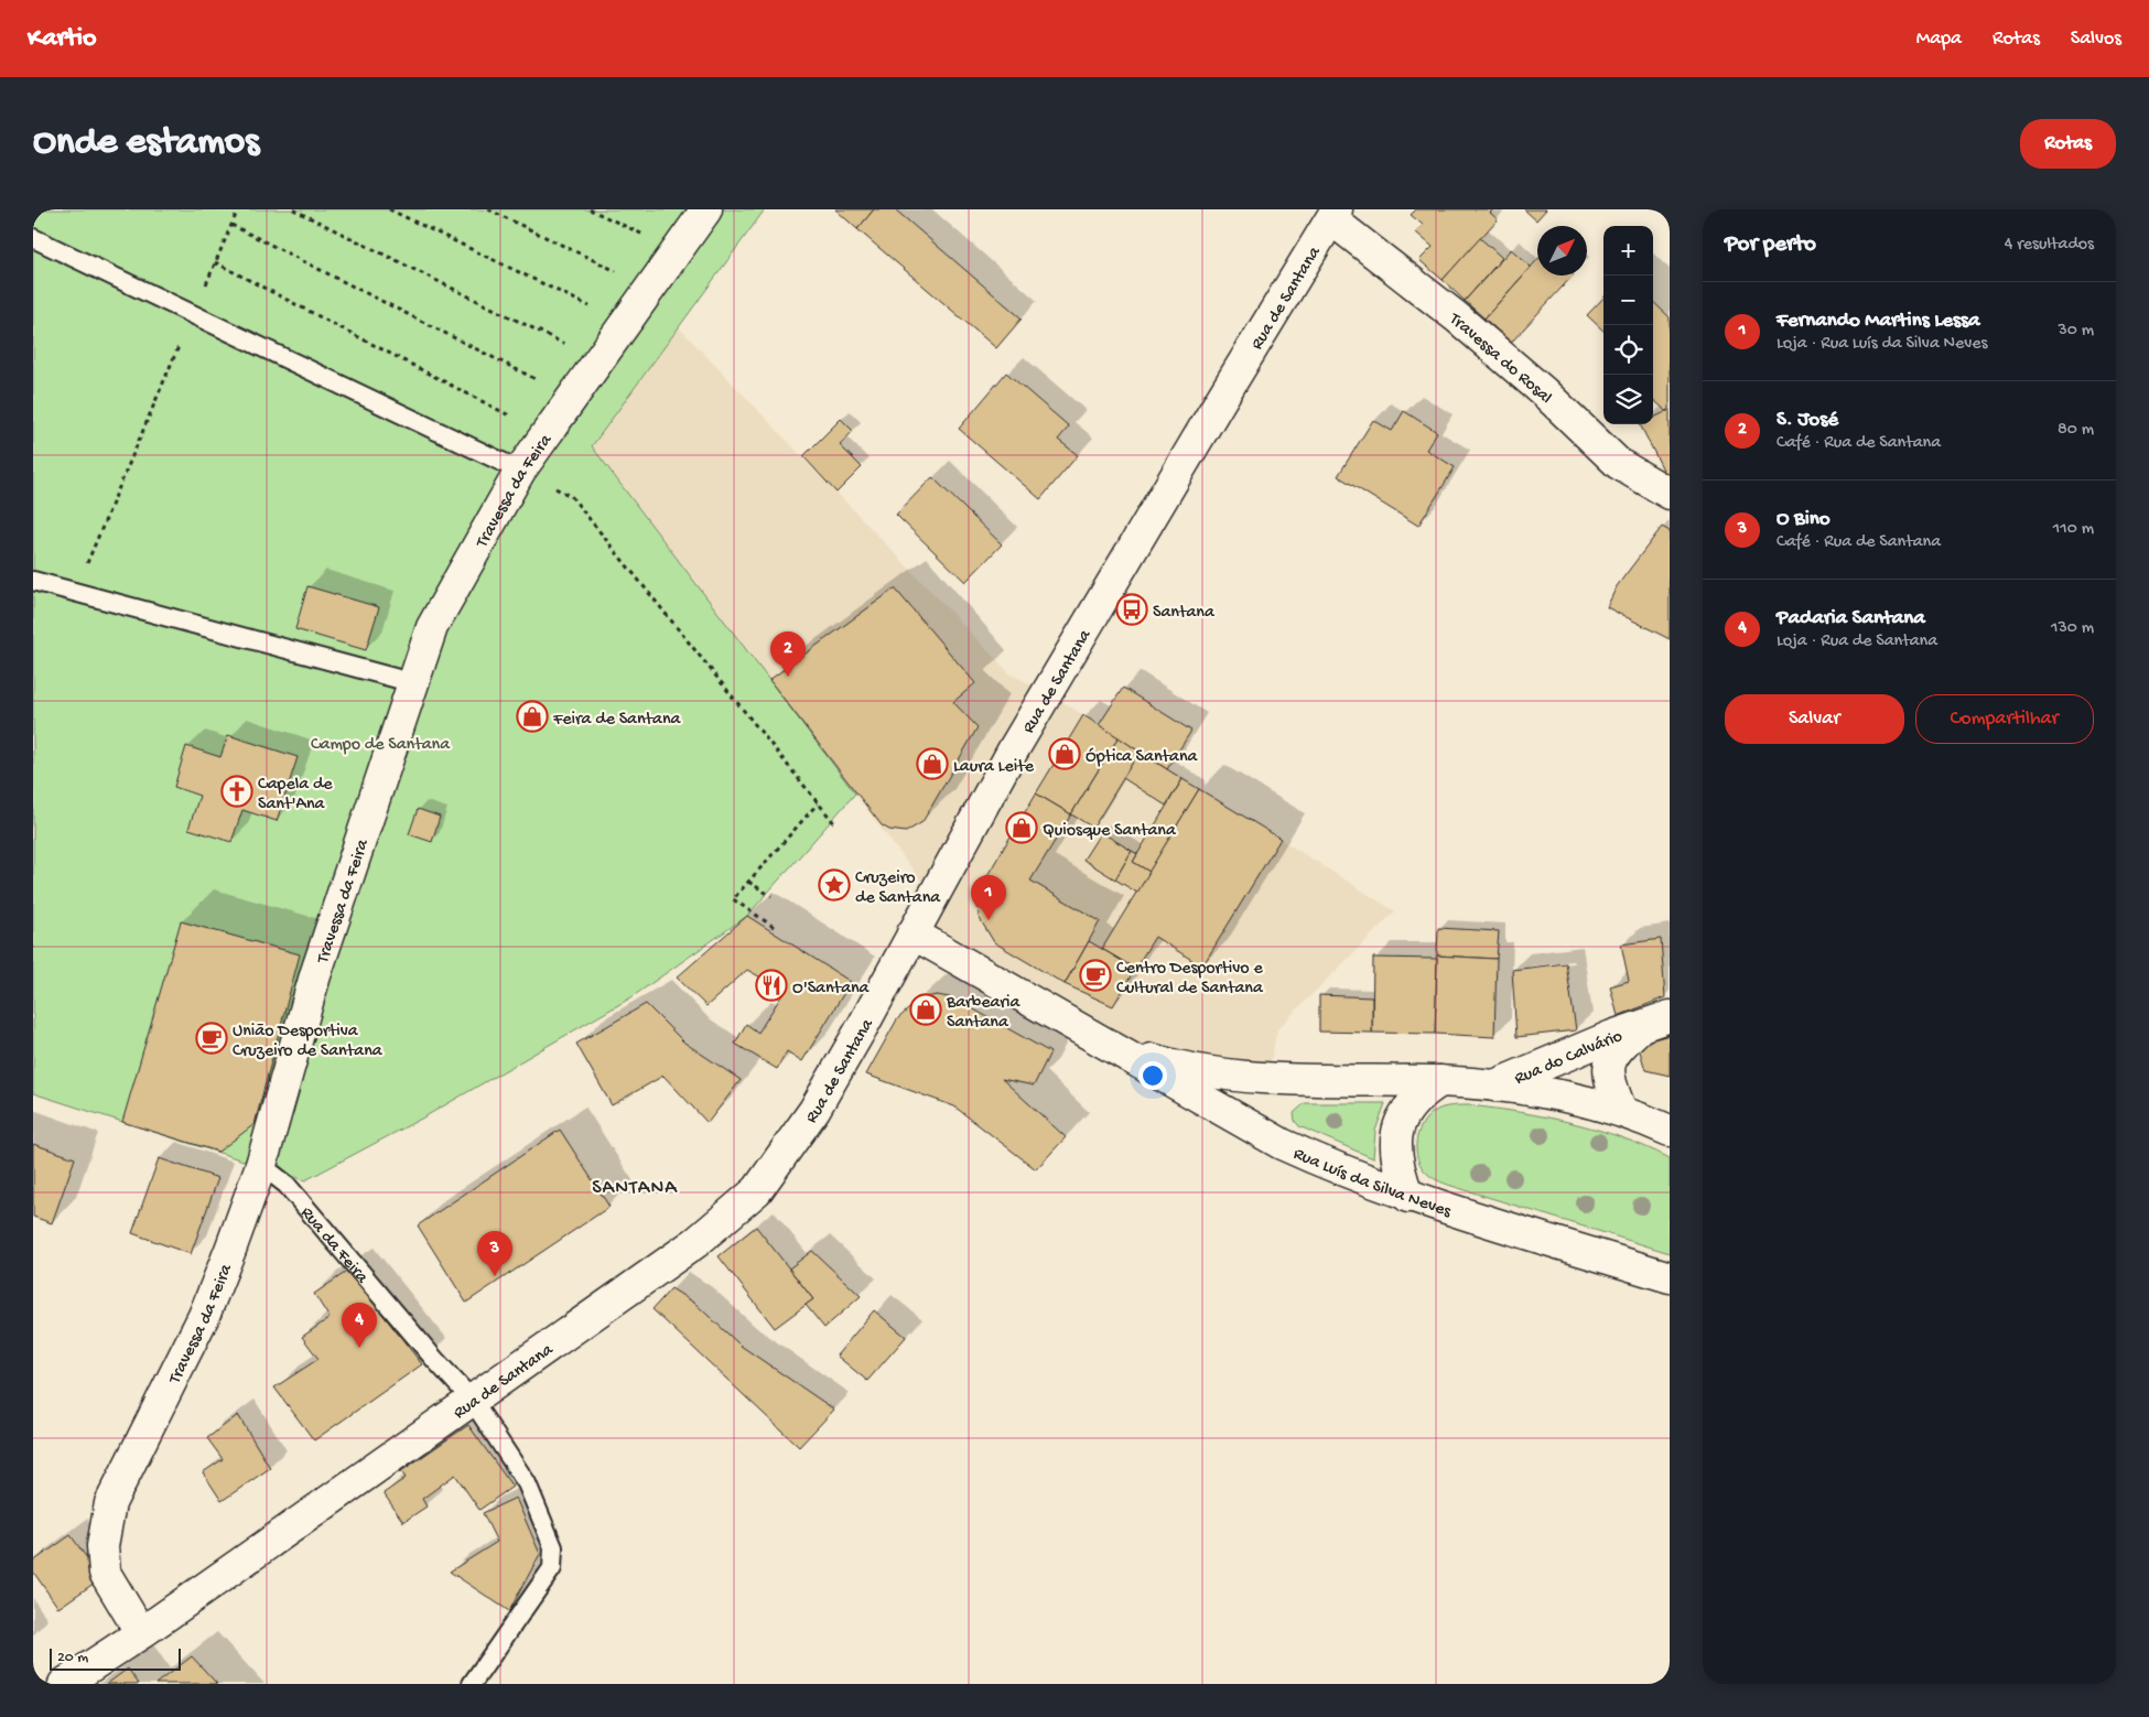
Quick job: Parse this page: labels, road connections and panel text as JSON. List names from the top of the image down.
{
  "streets": {
    "main road": [
      "Rua de Santana",
      "Travessa do Rosal",
      "Travessa da Feira",
      "Rua do Calvário",
      "Rua Luís da Silva Neves"
    ],
    "lane": ["Rua da Feira"]
  },
  "crossings": [
    ["Rua de Santana", "Travessa do Rosal"],
    ["Rua de Santana", "Travessa da Feira"],
    ["Rua de Santana", "Rua Luís da Silva Neves"],
    ["Rua de Santana", "Rua da Feira"],
    ["Travessa da Feira", "Rua da Feira"],
    ["Rua do Calvário", "Rua Luís da Silva Neves"]
  ],
  "districts": ["SANTANA"],
  "parks": ["Campo de Santana"],
  "places": {
    "bus stop": ["Santana"],
    "shop": [
      "Feira de Santana",
      "Óptica Santana",
      "Laura Leite",
      "Quiosque Santana",
      "Barbearia Santana"
    ],
    "church": ["Capela de Sant'Ana"],
    "place": ["Cruzeiro de Santana"],
    "cafe": ["Centro Desportivo e Cultural de Santana", "União Desportiva Cruzeiro de Santana"],
    "restaurant": ["O'Santana"]
  },
  "scale_bar": "20 m",
  "north": "top right",
  "page": {
    "header": "Kartio",
    "nav": ["Mapa", "Rotas", "Salvos"],
    "buttons": [
      "Rotas",
      ["Salvar", "Compartilhar"]
    ],
    "title": "Onde estamos",
    "heading": ["Por perto", "4 resultados"],
    "map_buttons": ["+", "−"],
    "list": [
      {
        "mark": "1",
        "name": "Fernando Martins Lessa",
        "note": "Loja · Rua Luís da Silva Neves",
        "value": "30 m"
      },
      {
        "mark": "2",
        "name": "S. José",
        "note": "Café · Rua de Santana",
        "value": "80 m"
      },
      {
        "mark": "3",
        "name": "O Bino",
        "note": "Café · Rua de Santana",
        "value": "110 m"
      },
      {
        "mark": "4",
        "name": "Padaria Santana",
        "note": "Loja · Rua de Santana",
        "value": "130 m"
      }
    ],
    "pins": [
      "2",
      "1",
      "3",
      "4"
    ],
    "scale": "20 m"
  }
}
